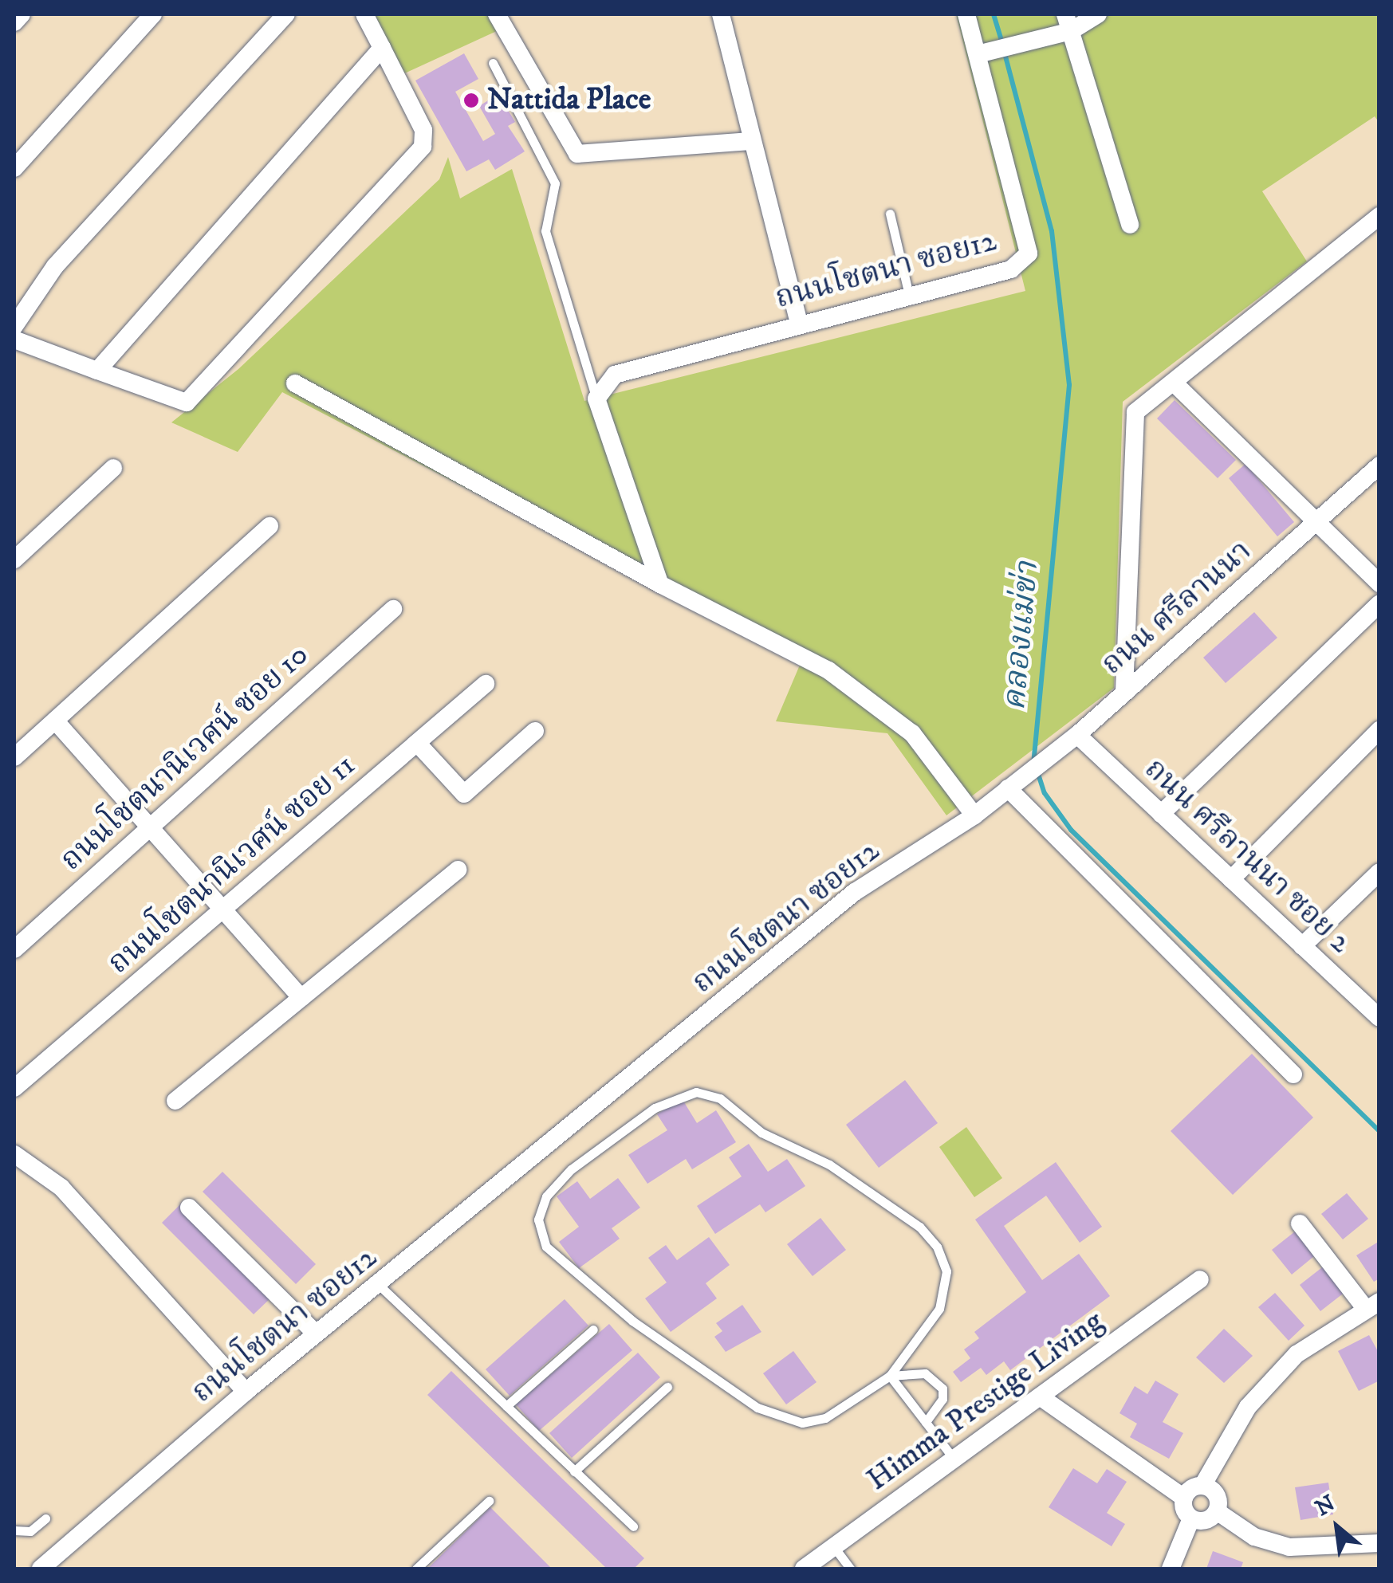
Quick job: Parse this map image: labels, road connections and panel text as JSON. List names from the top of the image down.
{
  "streets": {
    "street": [
      "ถนนโชตนา ซอย12",
      "ถนน ศรีลานนา",
      "ถนนโชตนานิเวศน์ ซอย 10",
      "ถนน ศรีลานนา ซอย 2",
      "ถนนโชตนานิเวศน์ ซอย 11",
      "Himma Prestige Living"
    ]
  },
  "crossings": [
    ["ถนนโชตนา ซอย12", "ถนน ศรีลานนา"],
    ["ถนน ศรีลานนา", "ถนน ศรีลานนา ซอย 2"]
  ],
  "water": ["คลองแม่ข่า"],
  "places": ["Nattida Place"],
  "north": "top left"
}
